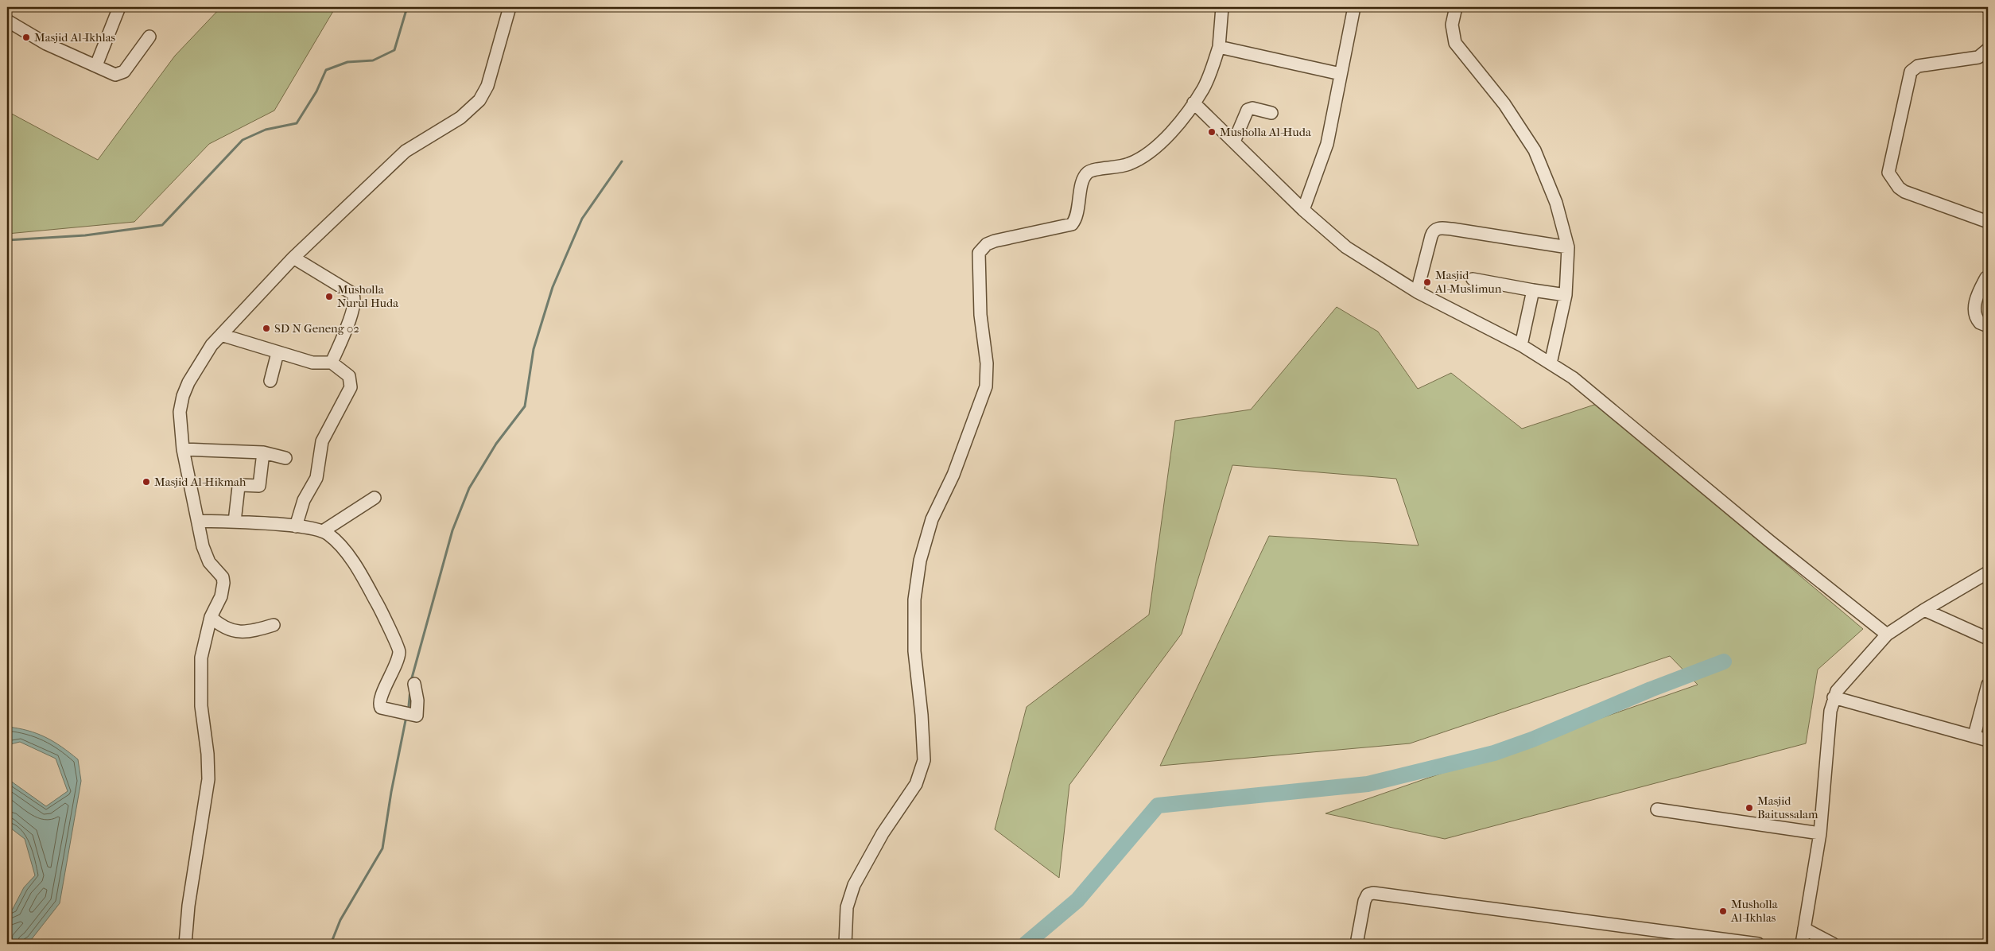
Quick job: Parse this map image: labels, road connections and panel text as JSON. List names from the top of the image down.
{
  "places": [
    "Masjid Al-Ikhlas",
    "Musholla Al-Huda",
    "Masjid Al-Muslimun",
    "Musholla Nurul Huda",
    "SD N Geneng 02",
    "Masjid Al-Hikmah",
    "Masjid Baitussalam",
    "Musholla Al-Ikhlas"
  ]
}
